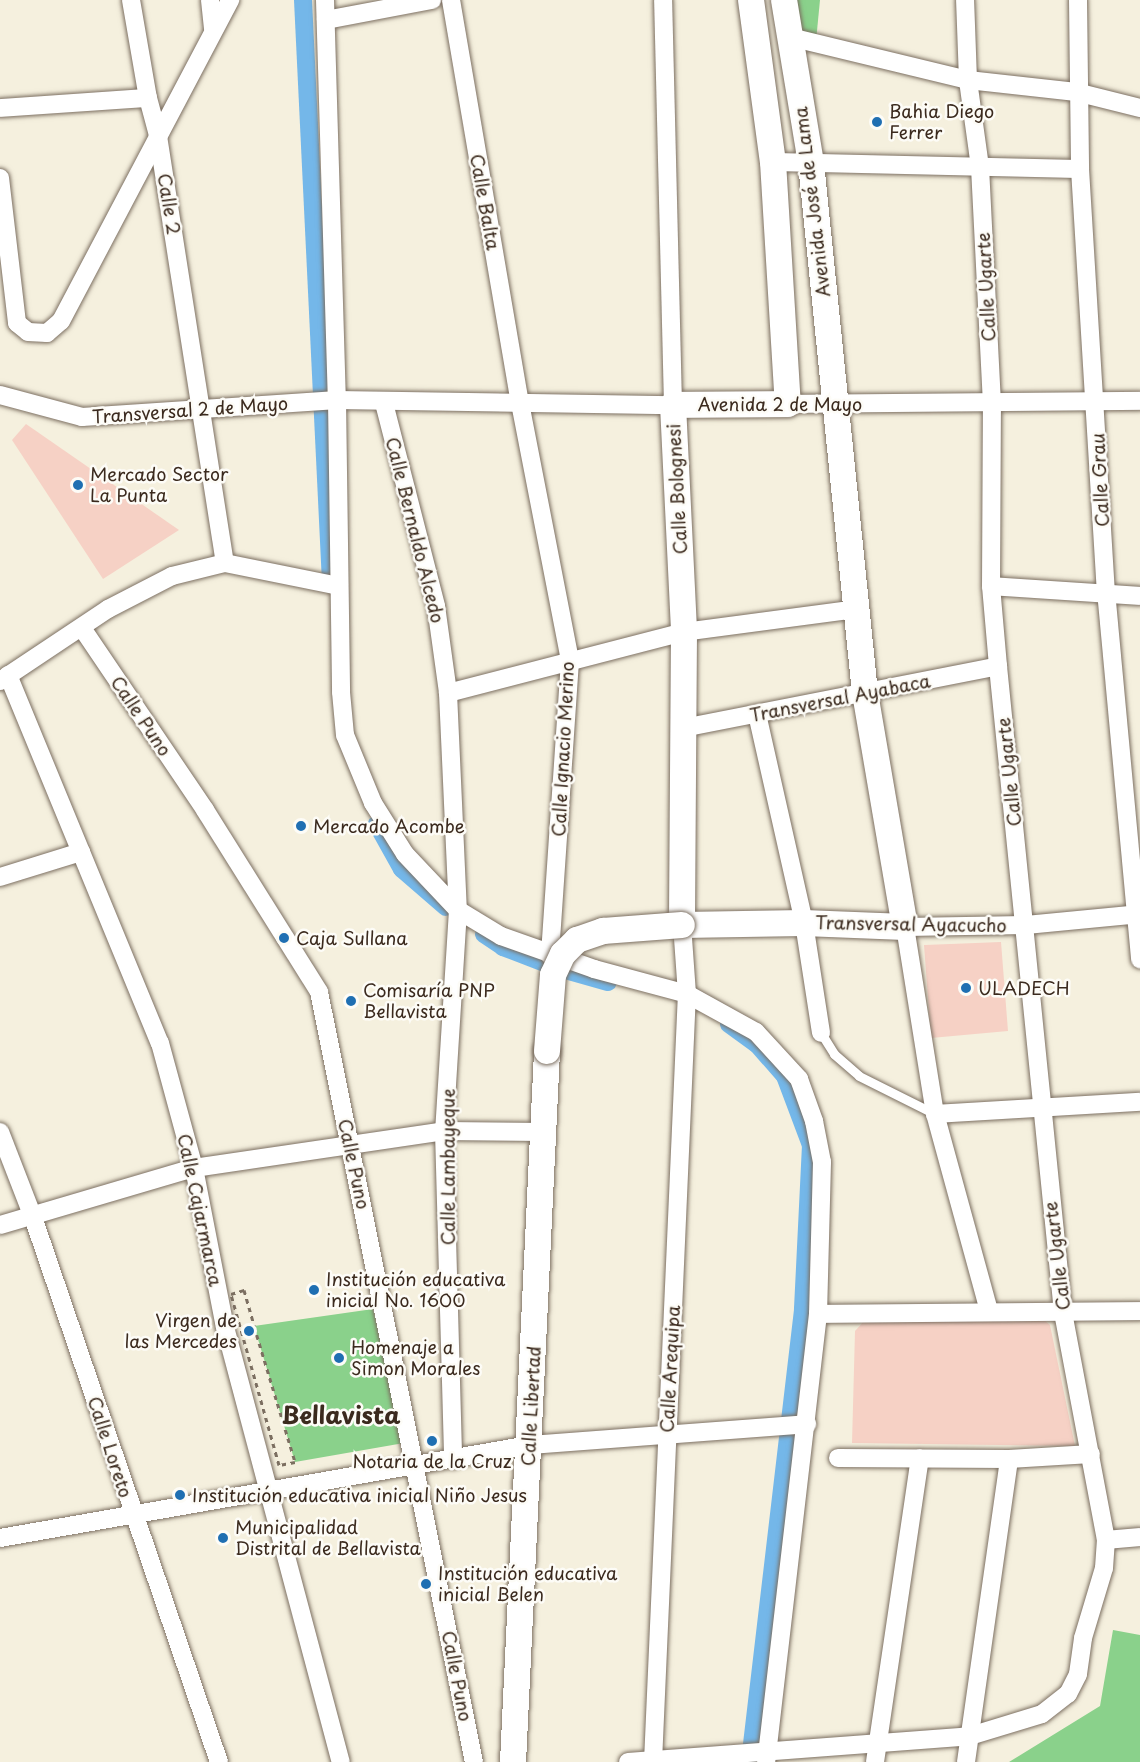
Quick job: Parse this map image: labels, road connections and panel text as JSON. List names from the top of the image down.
{
  "streets": {
    "main road": [
      "Avenida José de Lama",
      "Avenida 2 de Mayo",
      "Calle Bolognesi",
      "Transversal Ayacucho",
      "Calle Libertad"
    ],
    "street": [
      "Calle Balta",
      "Calle 2",
      "Calle Ugarte",
      "Transversal 2 de Mayo",
      "Calle Grau",
      "Calle Bernaldo Alcedo",
      "Transversal Ayabaca",
      "Calle Puno",
      "Calle Ignacio Merino",
      "Calle Lambayeque",
      "Calle Cajarmarca",
      "Calle Arequipa",
      "Calle Loreto"
    ]
  },
  "crossings": [
    ["Calle Balta", "Avenida 2 de Mayo"],
    ["Calle Balta", "Calle Ignacio Merino"],
    ["Avenida José de Lama", "Avenida 2 de Mayo"],
    ["Avenida José de Lama", "Transversal Ayabaca"],
    ["Avenida José de Lama", "Transversal Ayacucho"],
    ["Calle 2", "Transversal 2 de Mayo"],
    ["Calle Ugarte", "Avenida 2 de Mayo"],
    ["Calle Ugarte", "Transversal Ayabaca"],
    ["Calle Ugarte", "Transversal Ayacucho"],
    ["Calle Ugarte", "Calle Arequipa"],
    ["Avenida 2 de Mayo", "Transversal 2 de Mayo"],
    ["Avenida 2 de Mayo", "Calle Grau"],
    ["Avenida 2 de Mayo", "Calle Bolognesi"],
    ["Avenida 2 de Mayo", "Calle Bernaldo Alcedo"],
    ["Avenida 2 de Mayo", "Calle Ignacio Merino"],
    ["Transversal 2 de Mayo", "Calle Bernaldo Alcedo"],
    ["Calle Grau", "Transversal Ayacucho"],
    ["Calle Bolognesi", "Transversal Ayabaca"],
    ["Calle Bolognesi", "Transversal Ayacucho"],
    ["Calle Bolognesi", "Calle Arequipa"],
    ["Calle Bernaldo Alcedo", "Calle Lambayeque"],
    ["Transversal Ayacucho", "Calle Libertad"]
  ],
  "districts": ["Bellavista"],
  "places": [
    "Bahia Diego Ferrer",
    "Mercado Sector La Punta",
    "Mercado Acombe",
    "Caja Sullana",
    "ULADECH",
    "Comisaría PNP Bellavista",
    "Institución educativa inicial No. 1600",
    "Virgen de las Mercedes",
    "Homenaje a Simon Morales",
    "Notaria de la Cruz",
    "Institución educativa inicial Niño Jesus",
    "Municipalidad Distrital de Bellavista",
    "Institución educativa inicial Belen"
  ]
}
